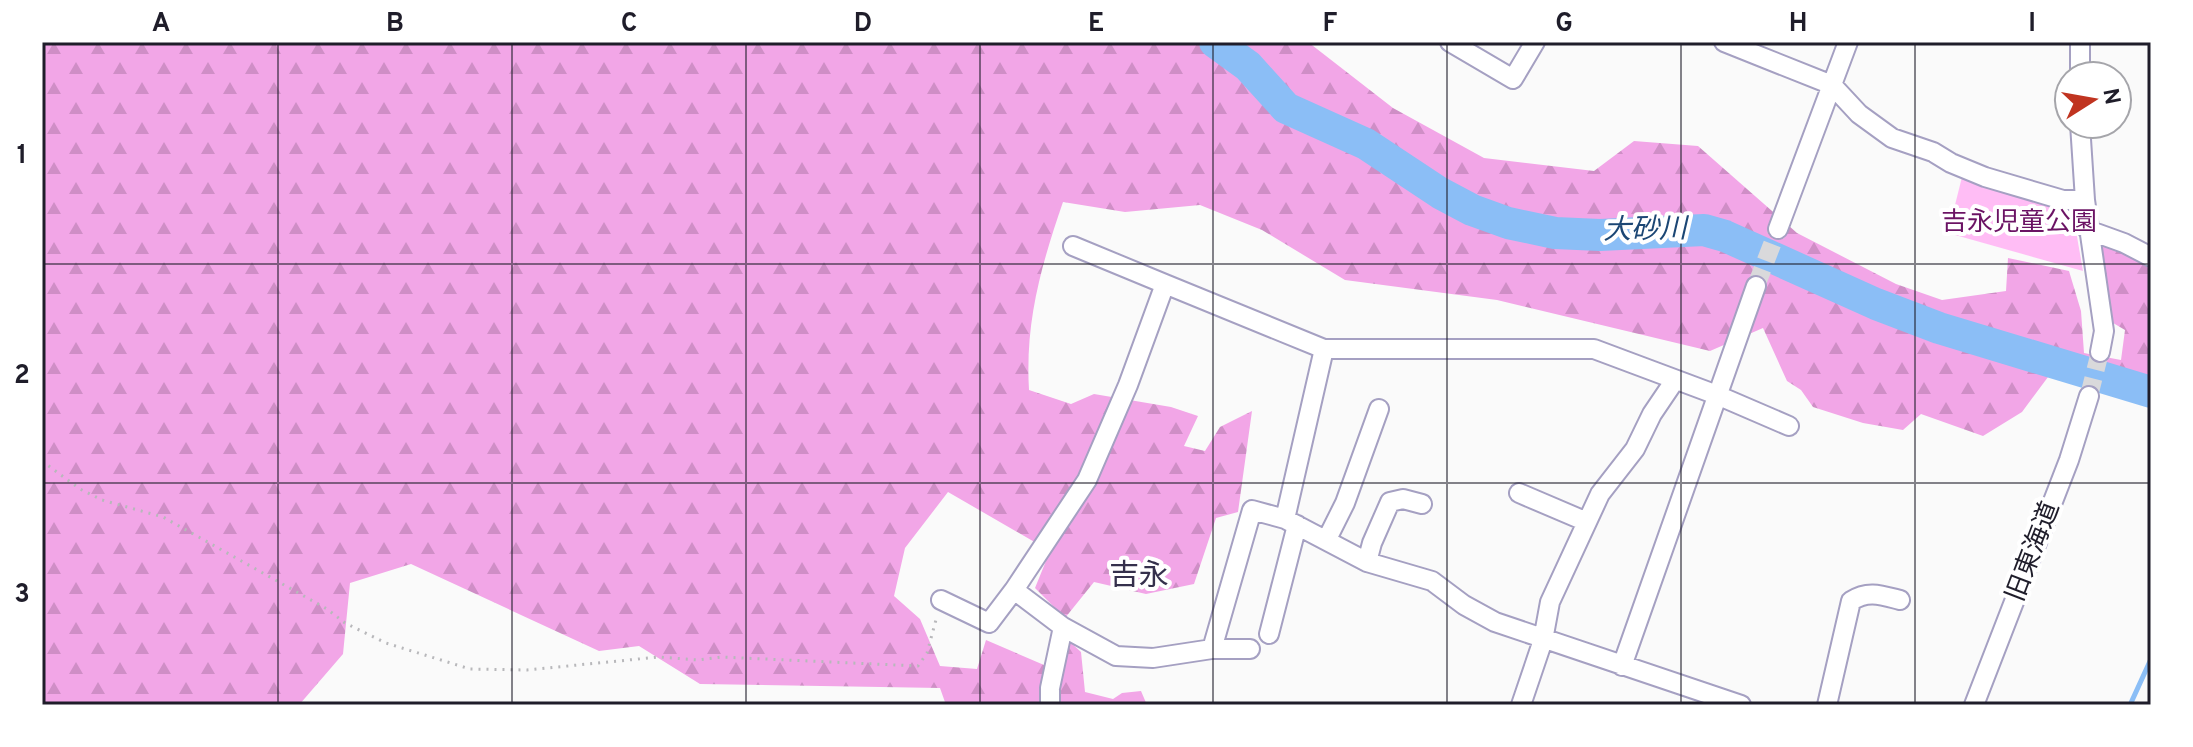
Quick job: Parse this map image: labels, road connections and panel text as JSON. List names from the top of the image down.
{
  "streets": {
    "street": ["旧東海道"]
  },
  "districts": ["吉永"],
  "water": ["大砂川"],
  "parks": ["吉永児童公園"],
  "north": "right",
  "grid": {
    "columns": [
      "A",
      "B",
      "C",
      "D",
      "E",
      "F",
      "G",
      "H",
      "I"
    ],
    "rows": ["1", "2", "3"]
  }
}
